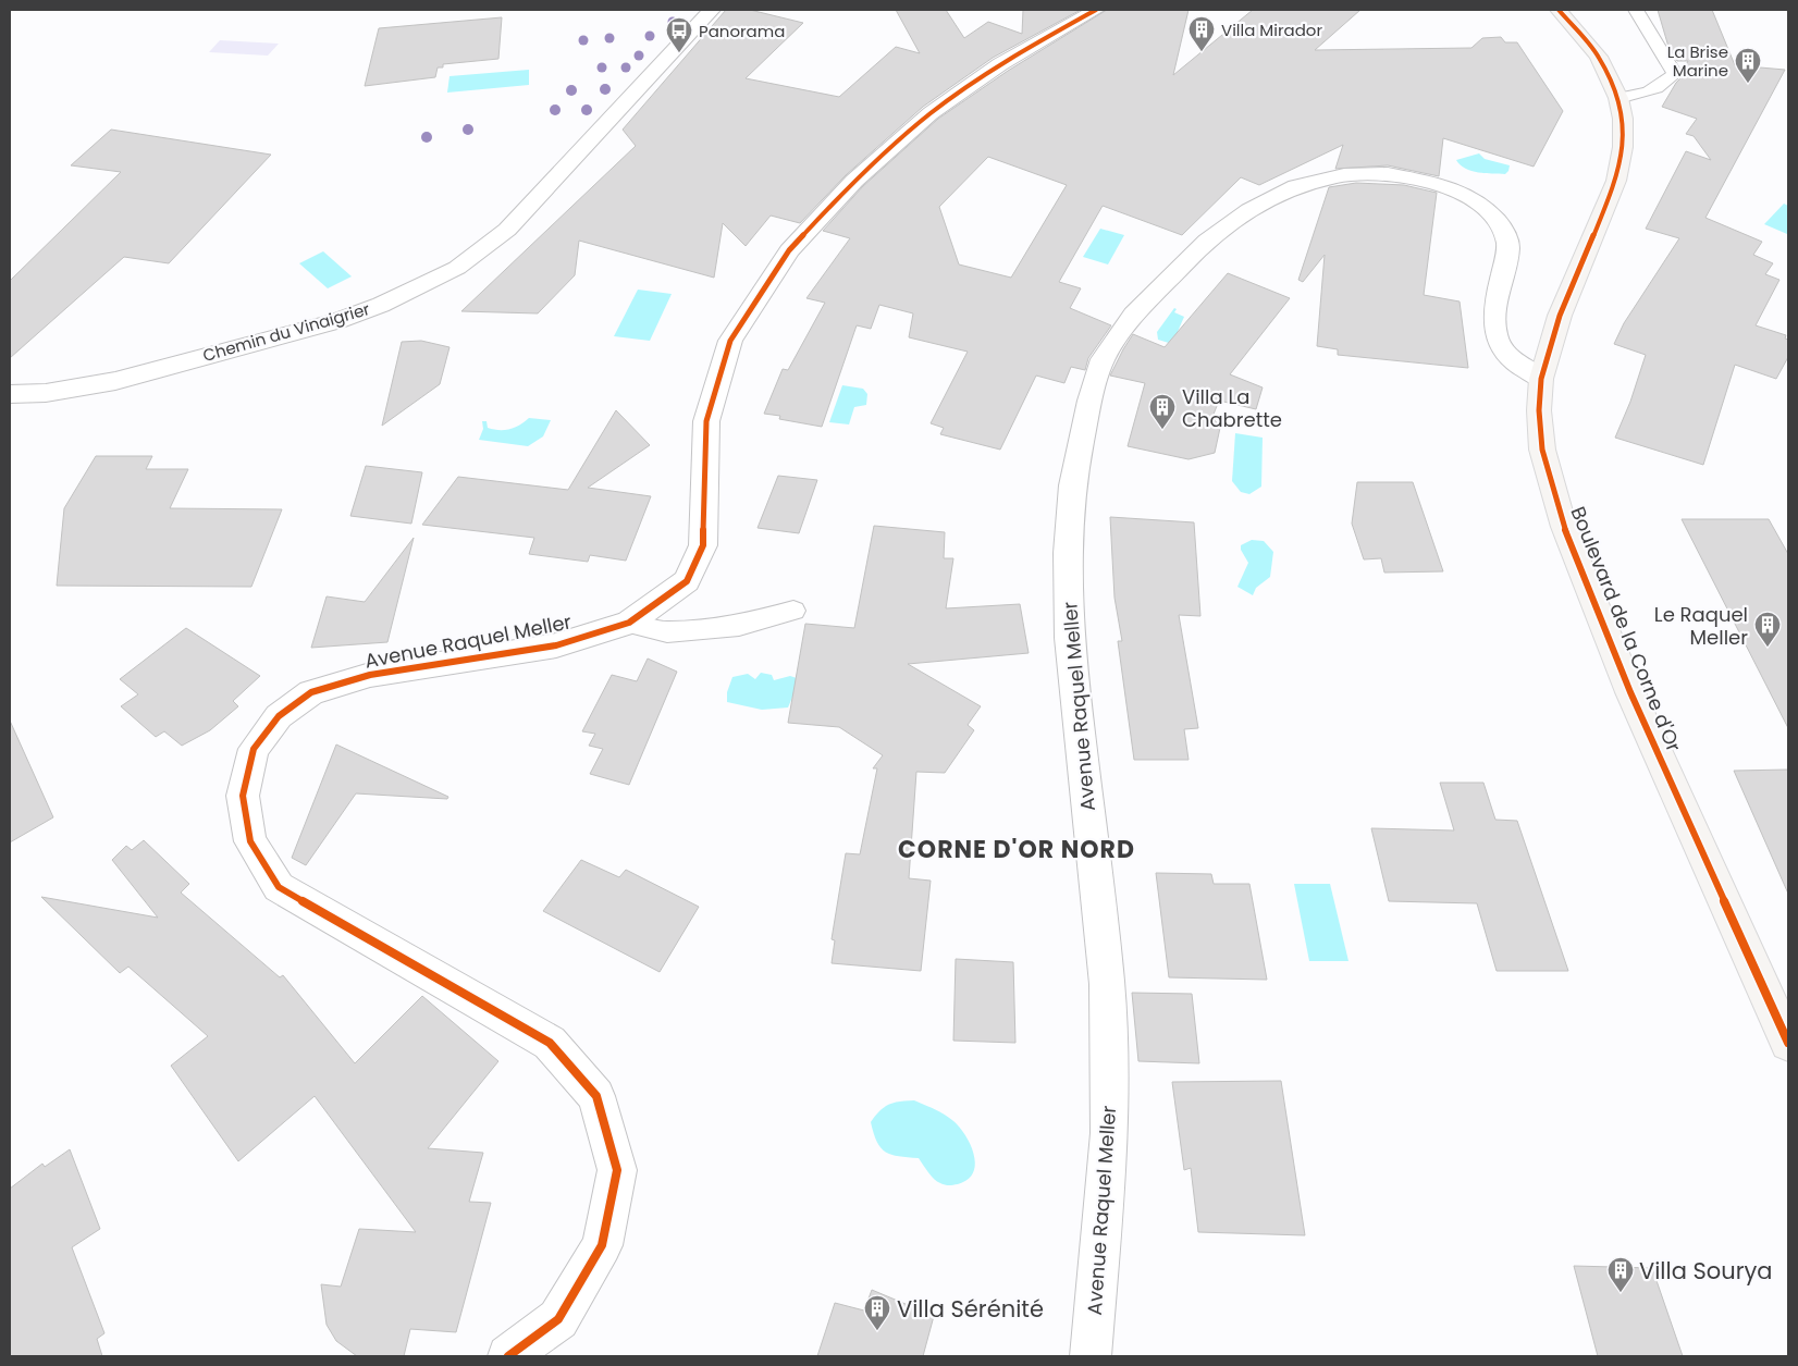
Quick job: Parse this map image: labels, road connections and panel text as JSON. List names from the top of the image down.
{
  "streets": {
    "main road": ["Boulevard de la Corne d'Or"],
    "street": ["Chemin du Vinaigrier", "Avenue Raquel Meller"]
  },
  "crossings": [
    ["Boulevard de la Corne d'Or", "Avenue Raquel Meller"]
  ],
  "districts": ["CORNE D'OR NORD"],
  "places": {
    "building": [
      "Villa Mirador",
      "La Brise Marine",
      "Villa La Chabrette",
      "Le Raquel Meller",
      "Villa Sourya",
      "Villa Sérénité"
    ],
    "bus stop": ["Panorama"]
  }
}
